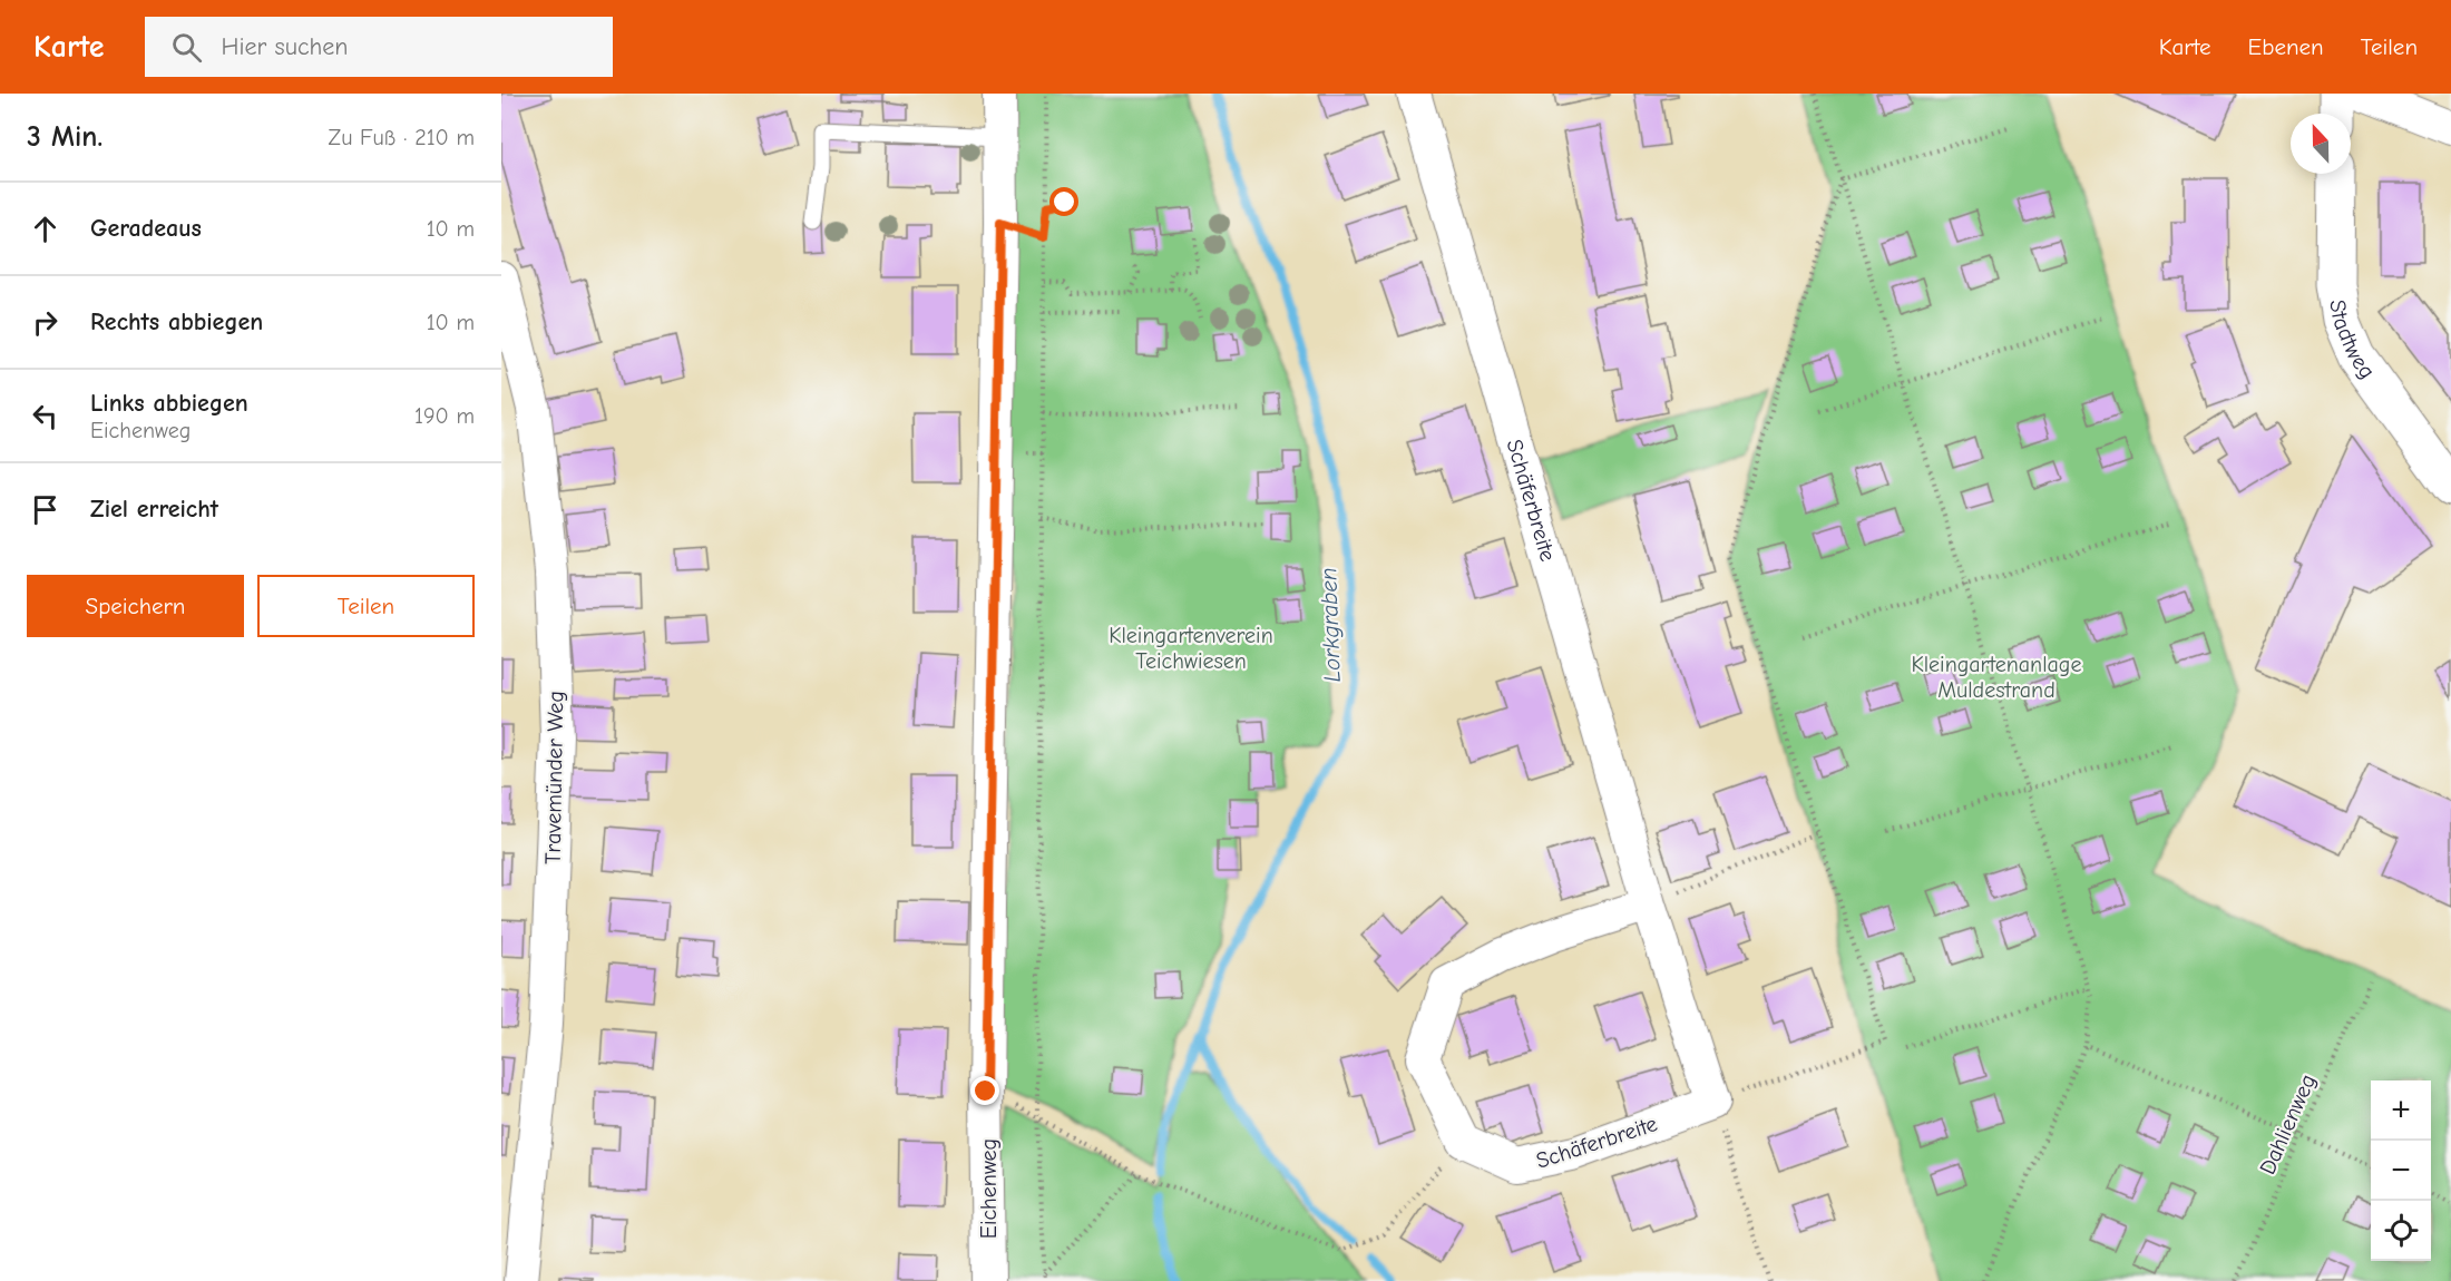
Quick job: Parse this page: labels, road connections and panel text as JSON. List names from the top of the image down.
{
  "streets": {
    "street": [
      "Stadtweg",
      "Schäferbreite",
      "Travemünder Weg",
      "Eichenweg"
    ],
    "path": ["Dahlienweg"]
  },
  "water": ["Lorkgraben"],
  "parks": ["Kleingartenverein Teichwiesen", "Kleingartenanlage Muldestrand"],
  "north": "top",
  "page": {
    "header": "Karte",
    "search": "Hier suchen",
    "nav": ["Karte", "Ebenen", "Teilen"],
    "heading": ["3 Min.", "Zu Fuß · 210 m"],
    "list": [
      ["Geradeaus", "10 m"],
      ["Rechts abbiegen", "10 m"],
      ["Links abbiegen", "Eichenweg", "190 m"],
      "Ziel erreicht"
    ],
    "buttons": ["Speichern", "Teilen"],
    "map_buttons": ["+", "−"]
  }
}
